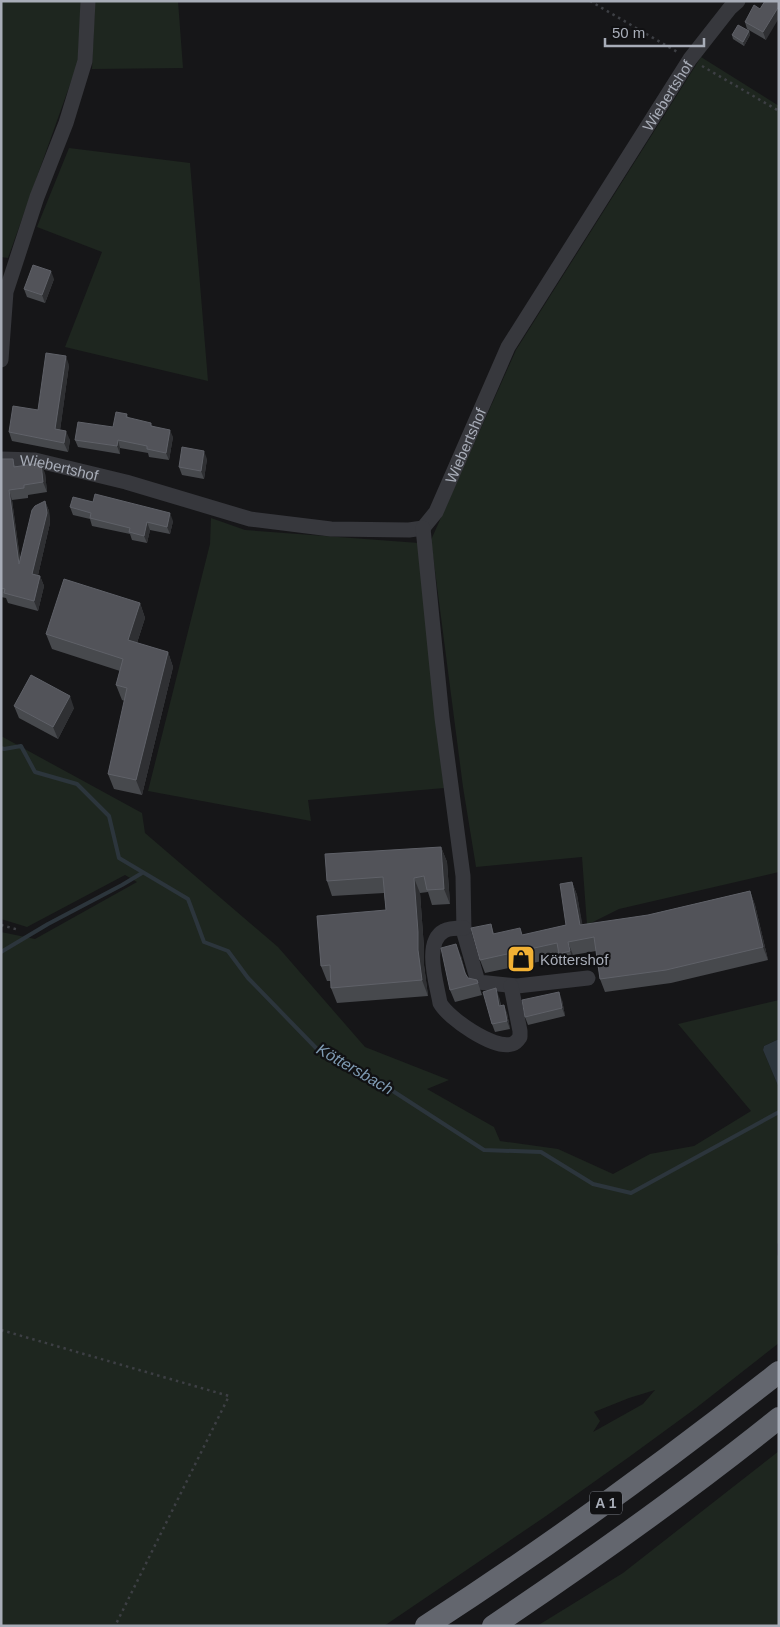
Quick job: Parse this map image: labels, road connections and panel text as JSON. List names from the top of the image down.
{
  "streets": {
    "highway": ["A 1"],
    "street": ["Wiebertshof"]
  },
  "water": ["Köttersbach"],
  "places": {
    "shop": ["Köttershof"]
  },
  "scale_bar": "50 m"
}
